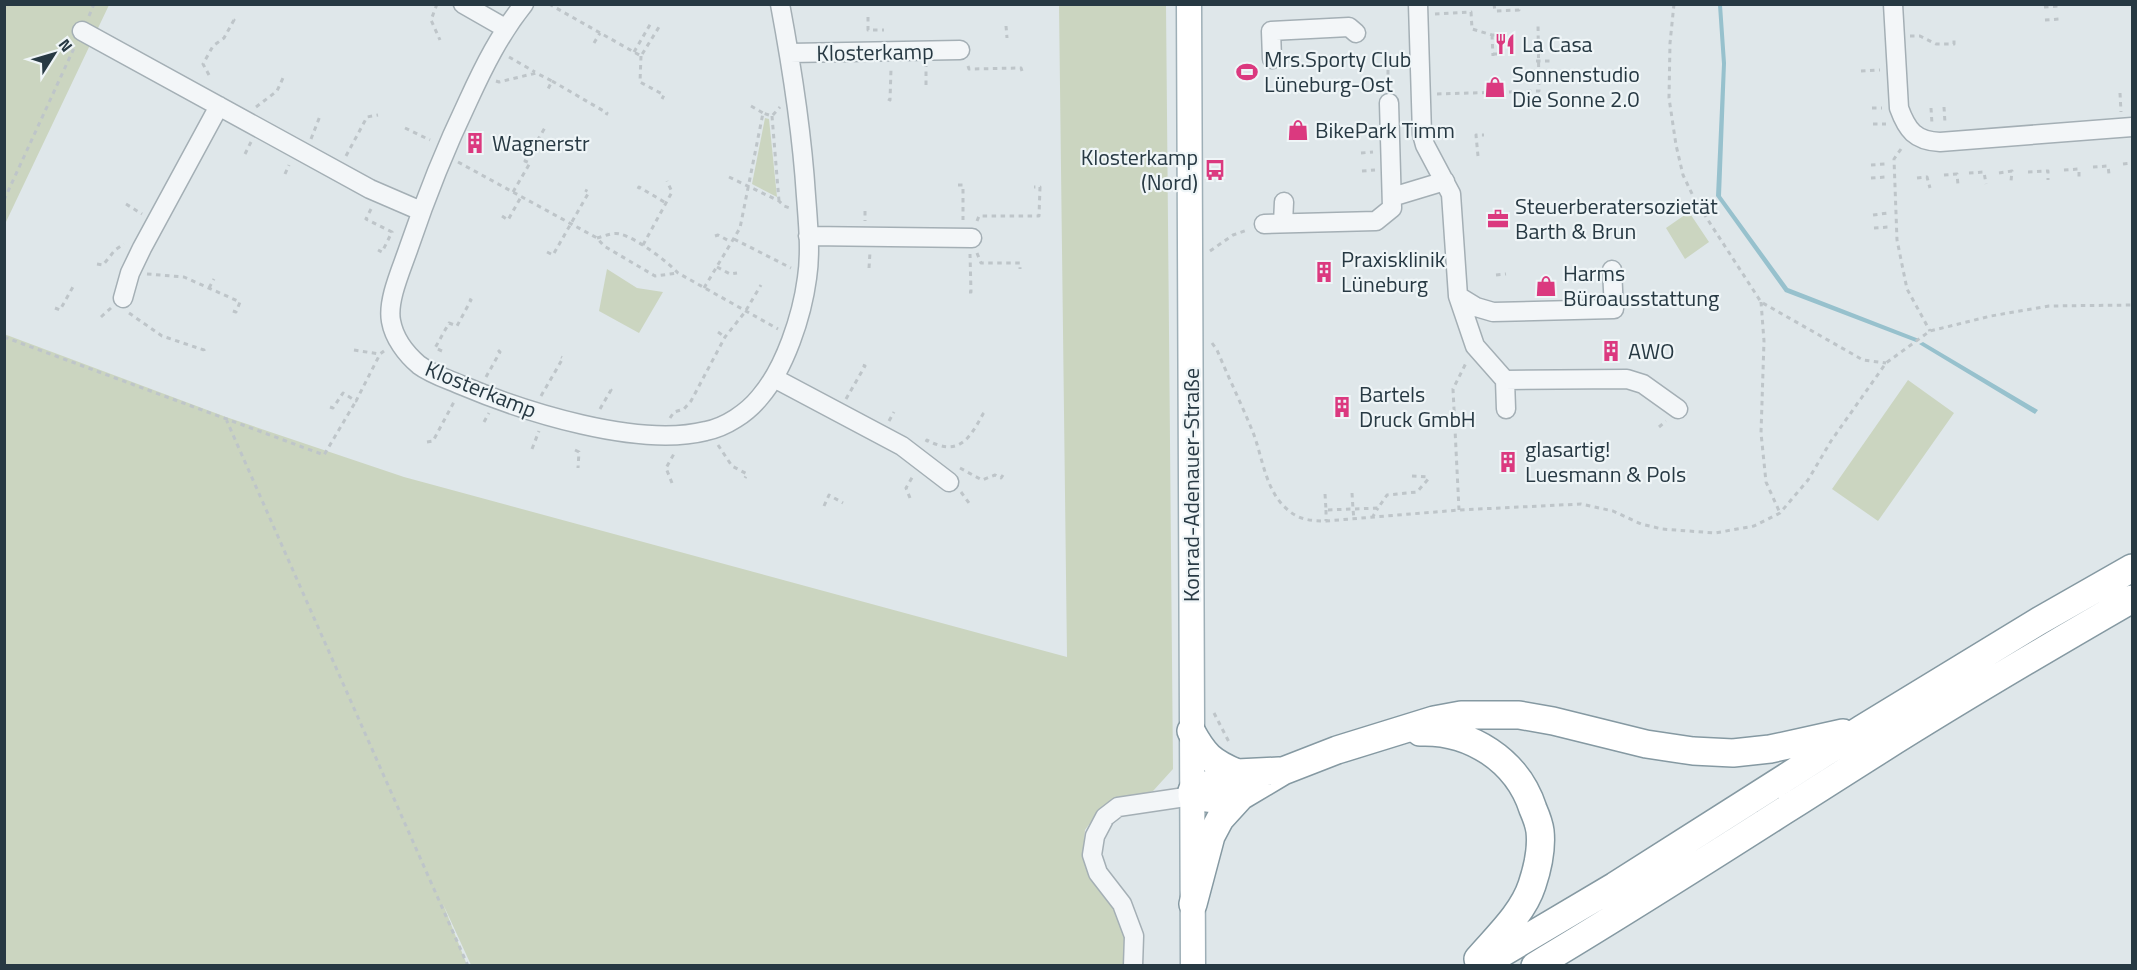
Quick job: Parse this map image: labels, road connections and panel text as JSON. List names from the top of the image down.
{
  "streets": {
    "main road": ["Konrad-Adenauer-Straße"],
    "street": ["Klosterkamp"]
  },
  "places": {
    "restaurant": ["La Casa"],
    "sports": ["Mrs.Sporty Club Lüneburg-Ost"],
    "shop": ["Sonnenstudio Die Sonne 2.0", "BikePark Timm", "Harms Büroausstattung"],
    "building": [
      "Wagnerstr",
      "Praxisklinik Lüneburg",
      "AWO",
      "Bartels Druck GmbH",
      "glasartig! Luesmann & Pols"
    ],
    "bus stop": ["Klosterkamp (Nord)"],
    "office": ["Steuerberatersozietät Barth & Brun"]
  },
  "north": "top right"
}
